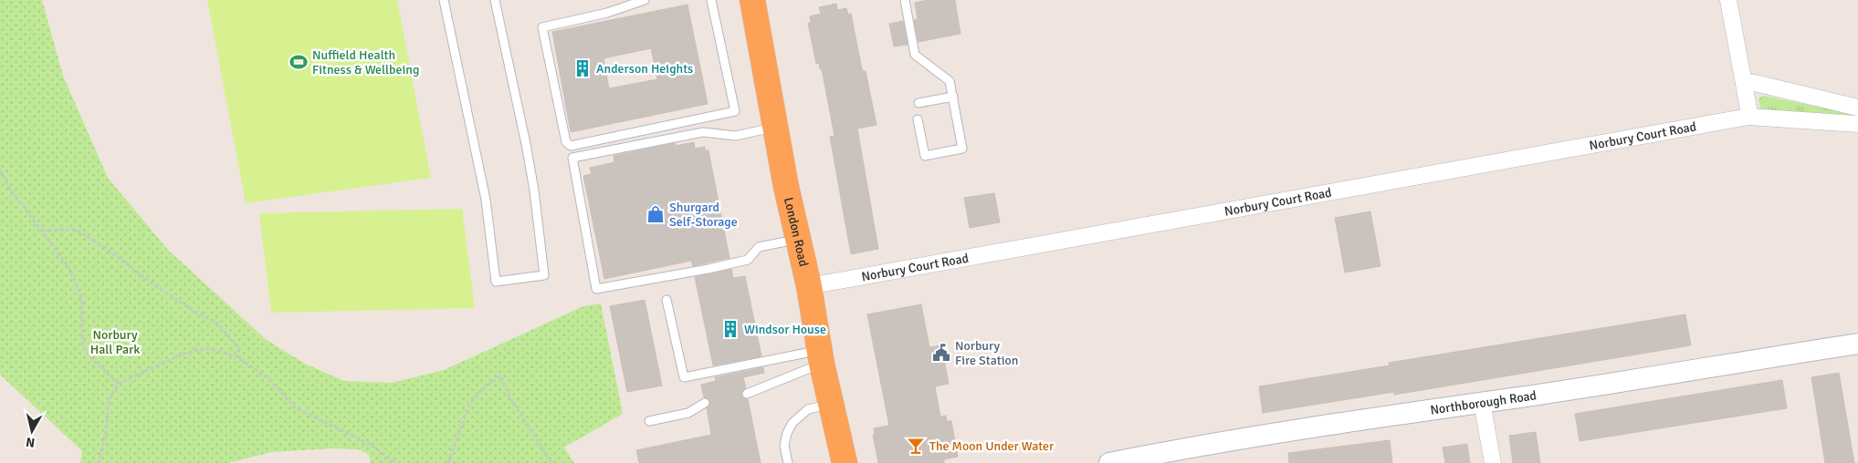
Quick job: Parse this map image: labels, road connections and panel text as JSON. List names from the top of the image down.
{
  "streets": {
    "highway": ["London Road"],
    "street": ["Norbury Court Road", "Northborough Road"]
  },
  "crossings": [
    ["Norbury Court Road", "London Road"]
  ],
  "parks": ["Norbury Hall Park"],
  "places": {
    "sports": ["Nuffield Health Fitness & Wellbeing"],
    "building": ["Anderson Heights", "Windsor House"],
    "shop": ["Shurgard Self-Storage"],
    "public building": ["Norbury Fire Station"],
    "bar": ["The Moon Under Water"]
  },
  "north": "bottom"
}
